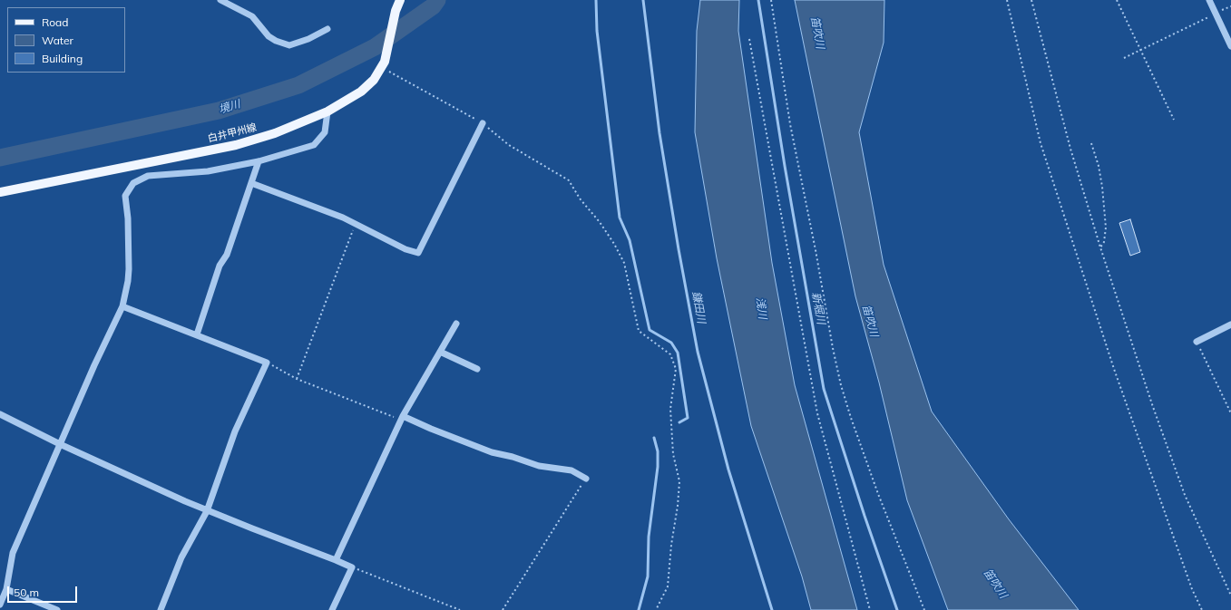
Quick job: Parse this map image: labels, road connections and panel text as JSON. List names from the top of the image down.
{
  "streets": {
    "main road": ["白井甲州線"]
  },
  "water": [
    "笛吹川",
    "境川",
    "鎌田川",
    "浅川",
    "新堀川"
  ],
  "legend": ["Road", "Water", "Building"],
  "scale_bar": "50 m"
}
